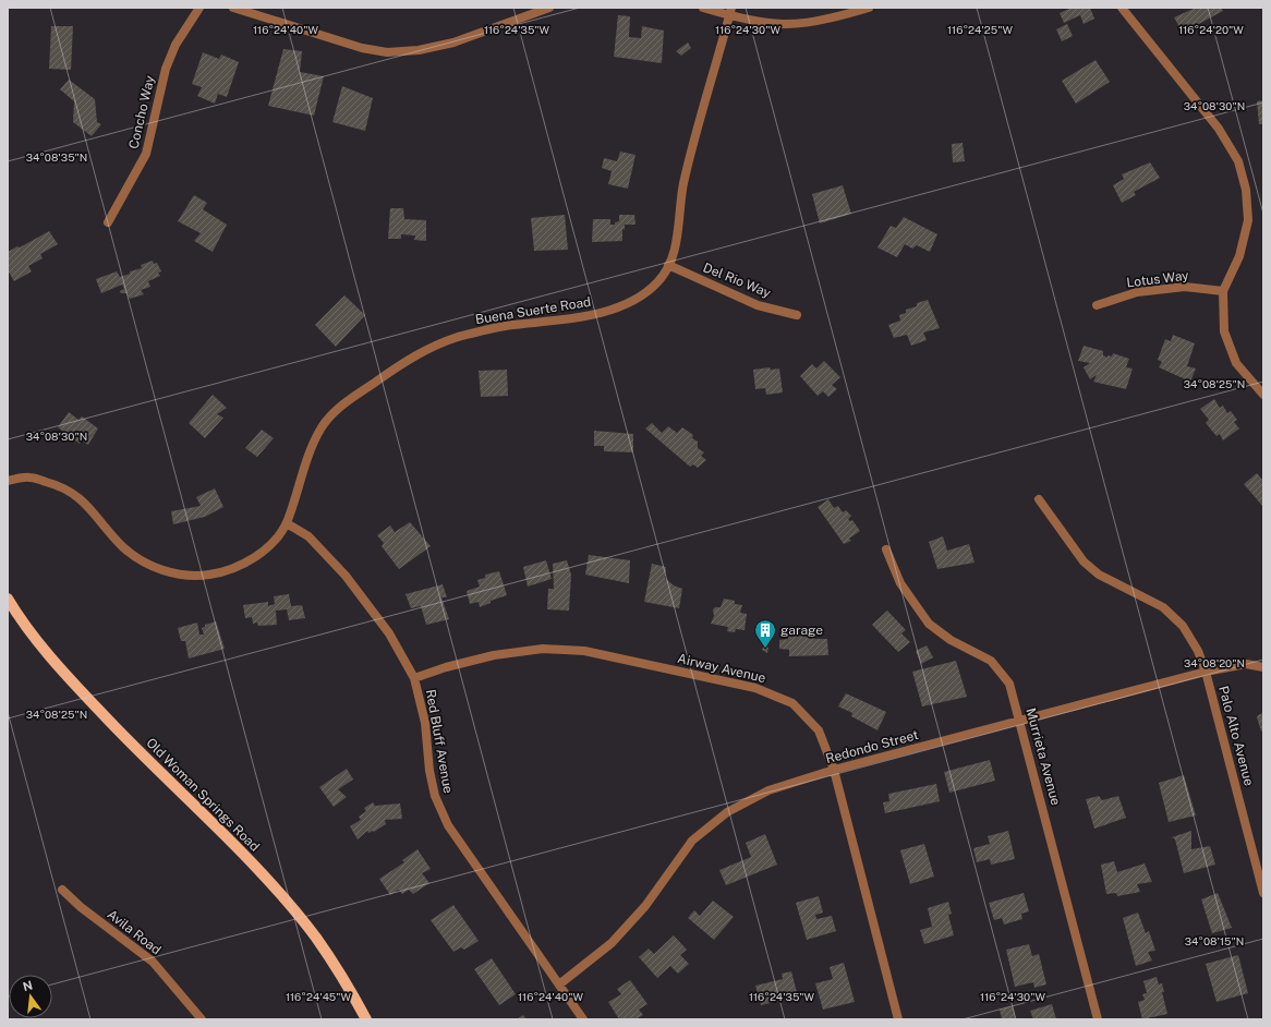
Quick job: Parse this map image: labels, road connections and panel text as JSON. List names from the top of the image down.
{
  "streets": {
    "main road": ["Old Woman Springs Road"],
    "street": [
      "Concho Way",
      "Lotus Way",
      "Del Rio Way",
      "Buena Suerte Road",
      "Airway Avenue",
      "Palo Alto Avenue",
      "Red Bluff Avenue",
      "Redondo Street",
      "Murrieta Avenue",
      "Avila Road"
    ]
  },
  "crossings": [
    ["Del Rio Way", "Buena Suerte Road"],
    ["Buena Suerte Road", "Red Bluff Avenue"],
    ["Airway Avenue", "Red Bluff Avenue"],
    ["Airway Avenue", "Redondo Street"],
    ["Palo Alto Avenue", "Redondo Street"],
    ["Red Bluff Avenue", "Redondo Street"],
    ["Redondo Street", "Murrieta Avenue"]
  ],
  "places": {
    "building": ["garage"]
  },
  "north": "top",
  "coordinates": [
    "116°24'40\"W",
    "116°24'35\"W",
    "116°24'30\"W",
    "116°24'20\"W",
    "116°24'25\"W",
    "34°08'30\"N",
    "34°08'35\"N",
    "34°08'25\"N",
    "34°08'20\"N",
    "34°08'15\"N",
    "116°24'45\"W"
  ]
}
